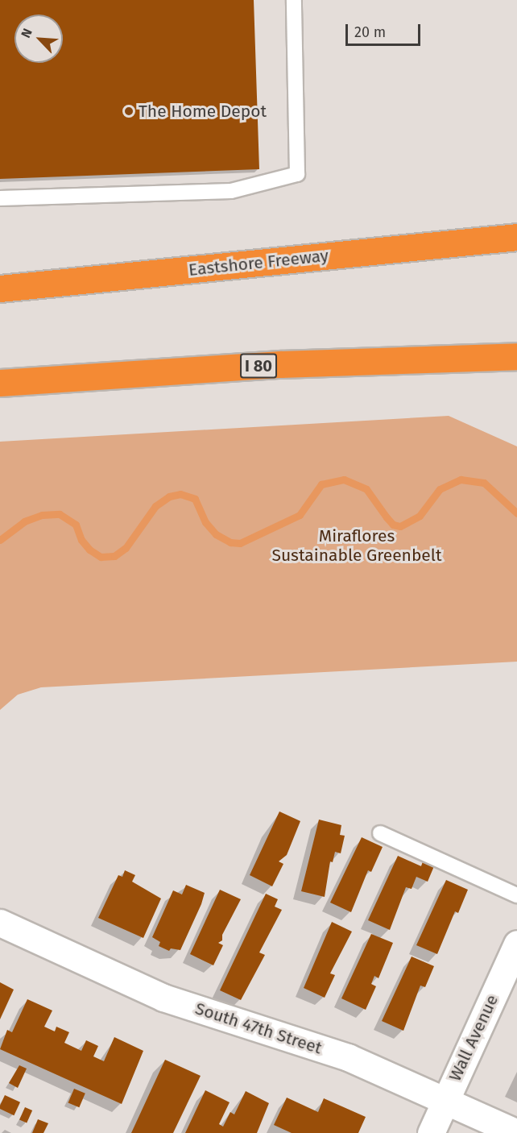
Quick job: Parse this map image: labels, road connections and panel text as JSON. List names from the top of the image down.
{
  "streets": {
    "highway": ["Eastshore Freeway", "I 80"],
    "street": ["South 47th Street", "Wall Avenue"]
  },
  "crossings": [
    ["South 47th Street", "Wall Avenue"]
  ],
  "parks": ["Miraflores Sustainable Greenbelt"],
  "places": ["The Home Depot"],
  "scale_bar": "20 m",
  "north": "top left"
}
